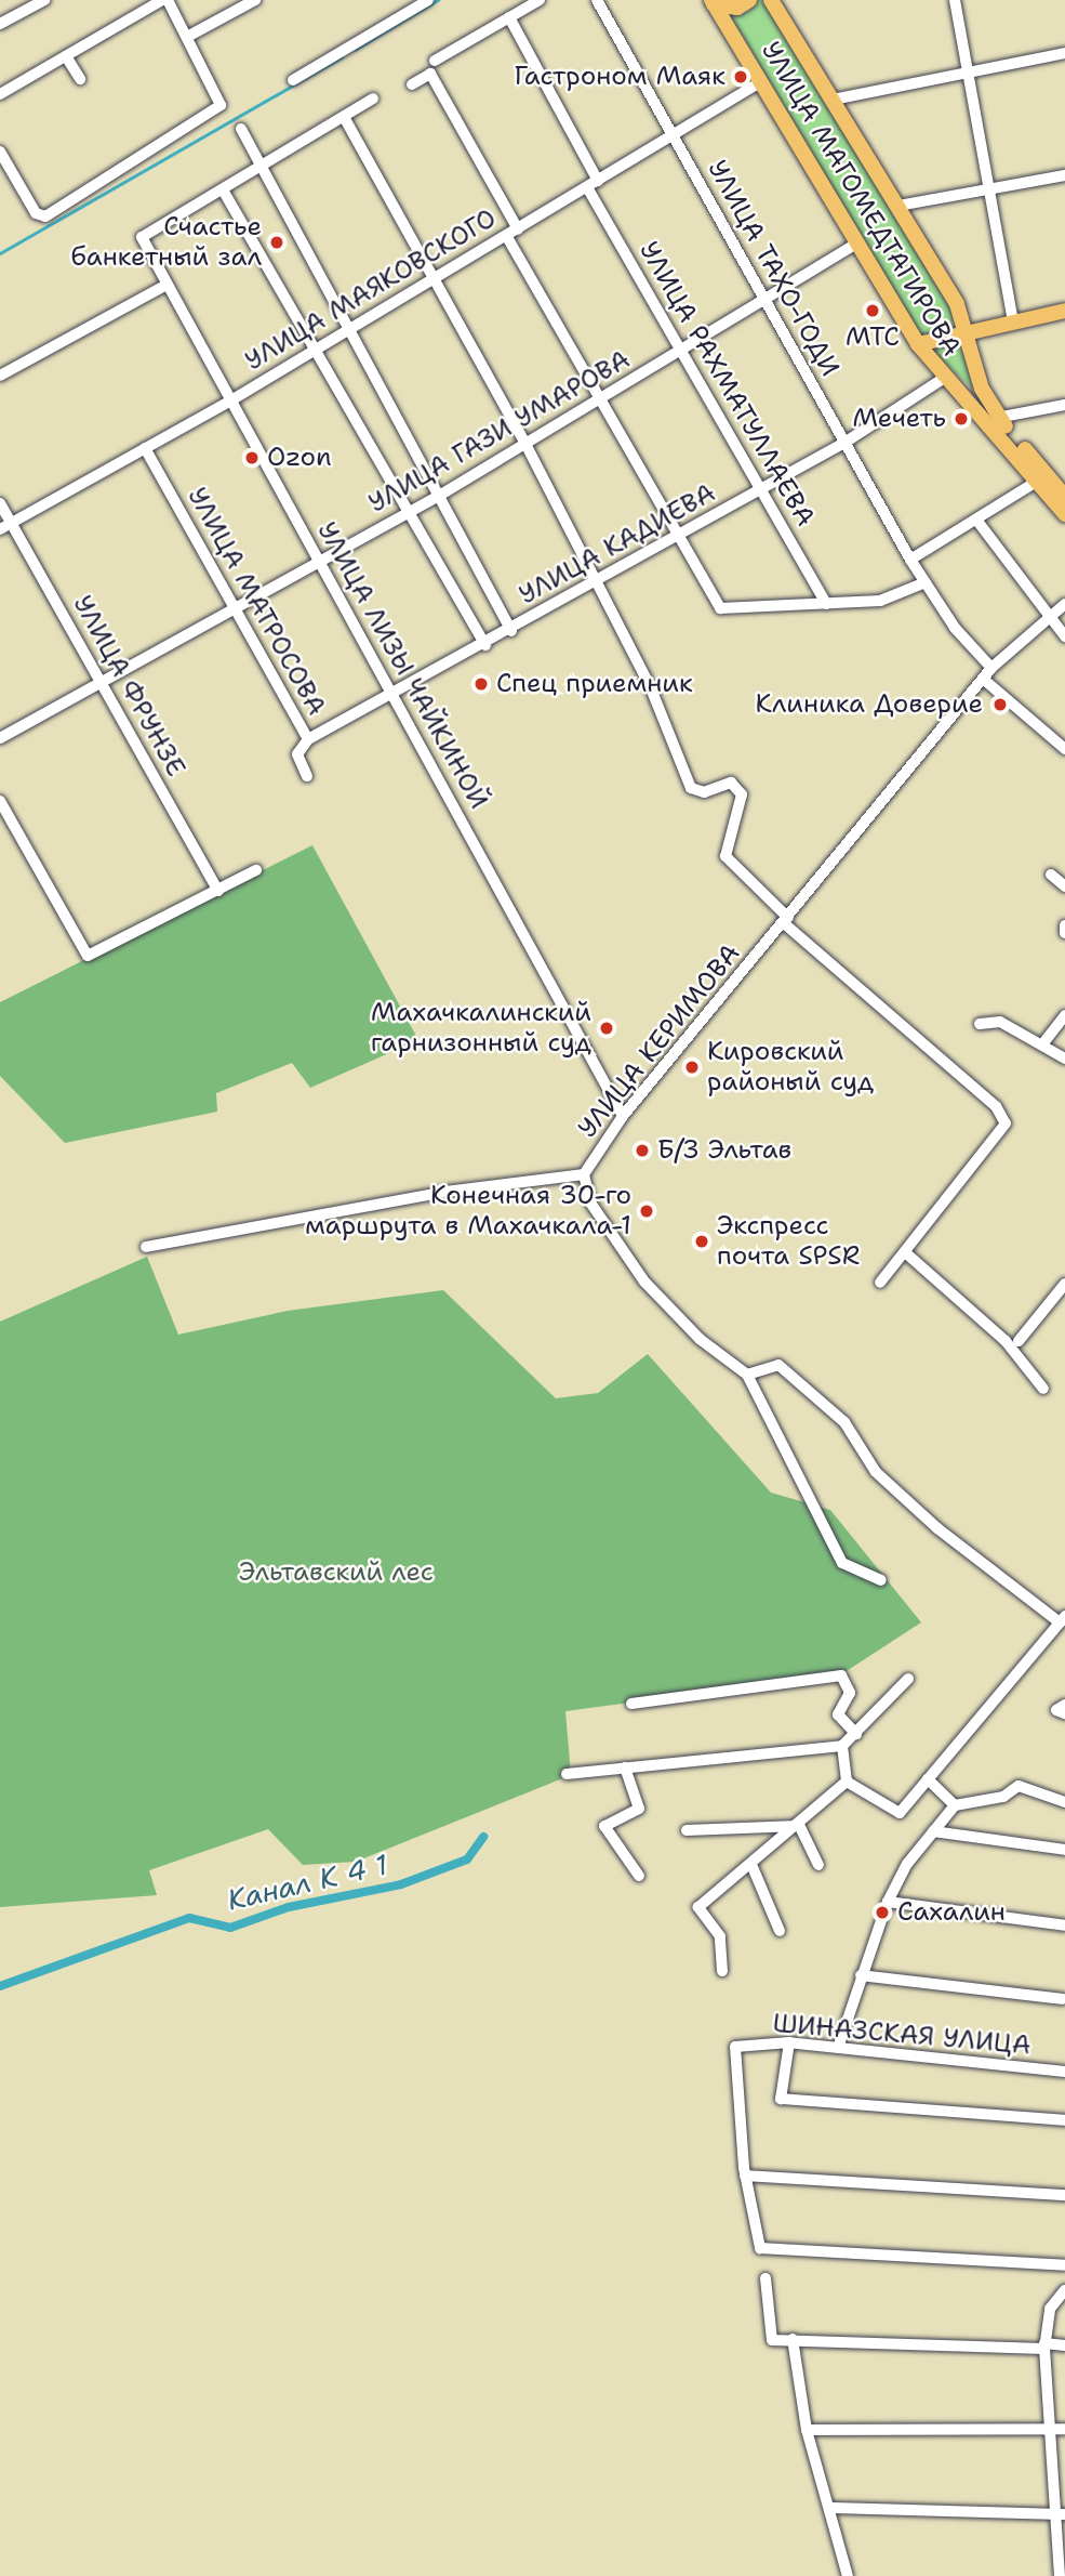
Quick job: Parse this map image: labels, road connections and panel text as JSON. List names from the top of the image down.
{
  "streets": {
    "main road": ["УЛИЦА МАГОМЕДТАГИРОВА"],
    "street": [
      "УЛИЦА ТАХО-ГОДИ",
      "УЛИЦА МАЯКОВСКОГО",
      "УЛИЦА РАХМАТУЛЛАЕВА",
      "УЛИЦА ГАЗИ УМАРОВА",
      "УЛИЦА КАДИЕВА",
      "УЛИЦА МАТРОСОВА",
      "УЛИЦА ЛИЗЫ ЧАЙКИНОЙ",
      "УЛИЦА ФРУНЗЕ",
      "УЛИЦА КЕРИМОВА",
      "ШИНАЗСКАЯ УЛИЦА"
    ]
  },
  "crossings": [
    ["УЛИЦА МАГОМЕДТАГИРОВА", "УЛИЦА МАЯКОВСКОГО"],
    ["УЛИЦА МАГОМЕДТАГИРОВА", "УЛИЦА ГАЗИ УМАРОВА"],
    ["УЛИЦА МАГОМЕДТАГИРОВА", "УЛИЦА КАДИЕВА"],
    ["УЛИЦА ТАХО-ГОДИ", "УЛИЦА МАЯКОВСКОГО"],
    ["УЛИЦА ТАХО-ГОДИ", "УЛИЦА ГАЗИ УМАРОВА"],
    ["УЛИЦА ТАХО-ГОДИ", "УЛИЦА КАДИЕВА"],
    ["УЛИЦА ТАХО-ГОДИ", "УЛИЦА КЕРИМОВА"],
    ["УЛИЦА МАЯКОВСКОГО", "УЛИЦА РАХМАТУЛЛАЕВА"],
    ["УЛИЦА МАЯКОВСКОГО", "УЛИЦА МАТРОСОВА"],
    ["УЛИЦА МАЯКОВСКОГО", "УЛИЦА ЛИЗЫ ЧАЙКИНОЙ"],
    ["УЛИЦА МАЯКОВСКОГО", "УЛИЦА ФРУНЗЕ"],
    ["УЛИЦА РАХМАТУЛЛАЕВА", "УЛИЦА ГАЗИ УМАРОВА"],
    ["УЛИЦА РАХМАТУЛЛАЕВА", "УЛИЦА КАДИЕВА"],
    ["УЛИЦА ГАЗИ УМАРОВА", "УЛИЦА МАТРОСОВА"],
    ["УЛИЦА ГАЗИ УМАРОВА", "УЛИЦА ЛИЗЫ ЧАЙКИНОЙ"],
    ["УЛИЦА ГАЗИ УМАРОВА", "УЛИЦА ФРУНЗЕ"],
    ["УЛИЦА КАДИЕВА", "УЛИЦА МАТРОСОВА"],
    ["УЛИЦА КАДИЕВА", "УЛИЦА ЛИЗЫ ЧАЙКИНОЙ"],
    ["УЛИЦА ЛИЗЫ ЧАЙКИНОЙ", "УЛИЦА КЕРИМОВА"]
  ],
  "water": ["Канал К 4 1"],
  "parks": ["Эльтавский лес"],
  "places": [
    "Гастроном Маяк",
    "Счастье банкетный зал",
    "МТС",
    "Мечеть",
    "Ozon",
    "Спец приемник",
    "Клиника Доверие",
    "Махачкалинский гарнизонный суд",
    "Кировский районый суд",
    "Б/З Эльтав",
    "Конечная 30-го маршрута в Махачкала-1",
    "Экспресс почта SPSR",
    "Сахалин"
  ]
}
